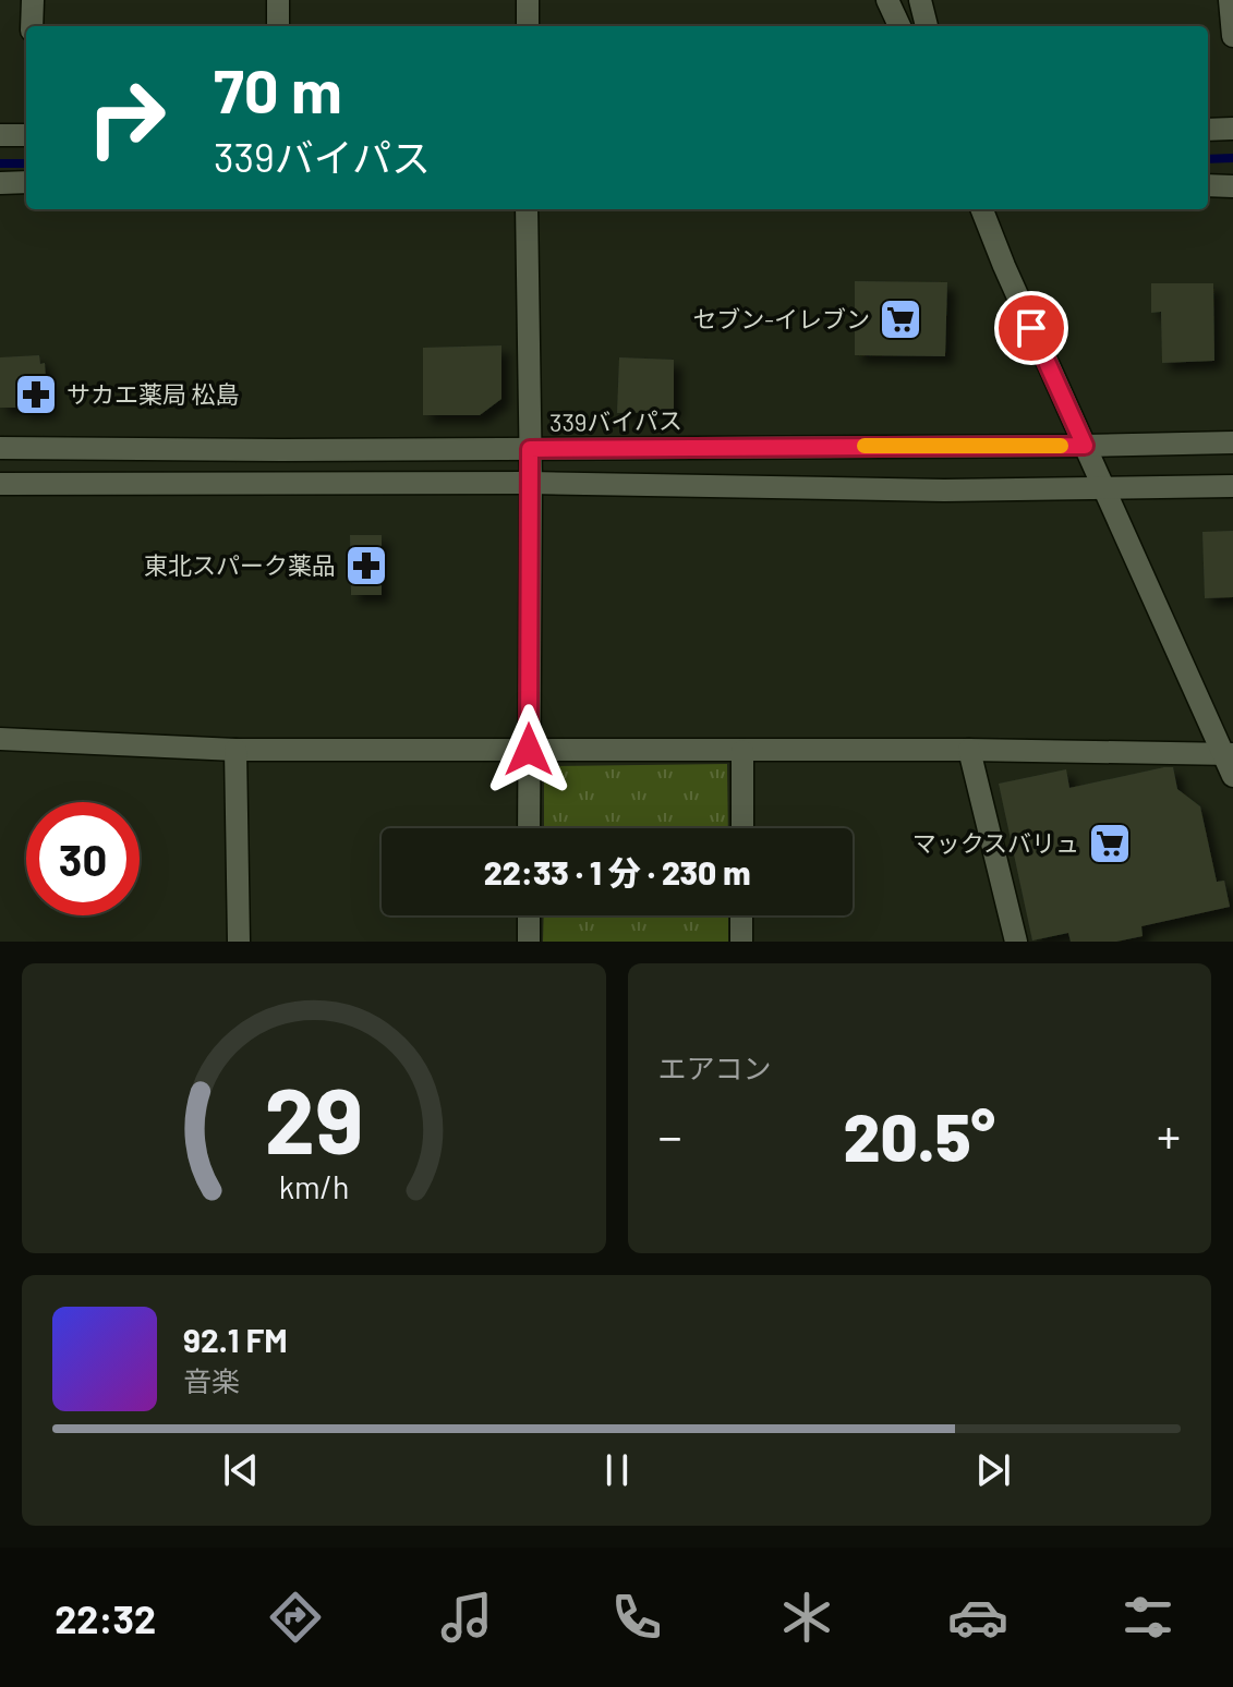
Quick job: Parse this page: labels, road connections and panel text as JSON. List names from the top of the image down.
{
  "streets": {
    "street": ["339バイパス"]
  },
  "places": {
    "supermarket": ["セブン-イレブン", "マックスバリュ"],
    "pharmacy": ["サカエ薬局 松島", "東北スパーク薬品"]
  },
  "page": {
    "turn": ["70 m", "339バイパス"],
    "limit": "30",
    "trip": "22:33 · 1 分 · 230 m",
    "tile": "エアコン",
    "heat": ["−", "20.5°", "+"],
    "song": ["92.1 FM", "音楽"],
    "tabs": "22:32",
    "gauge": ["29", "km/h"]
  }
}
